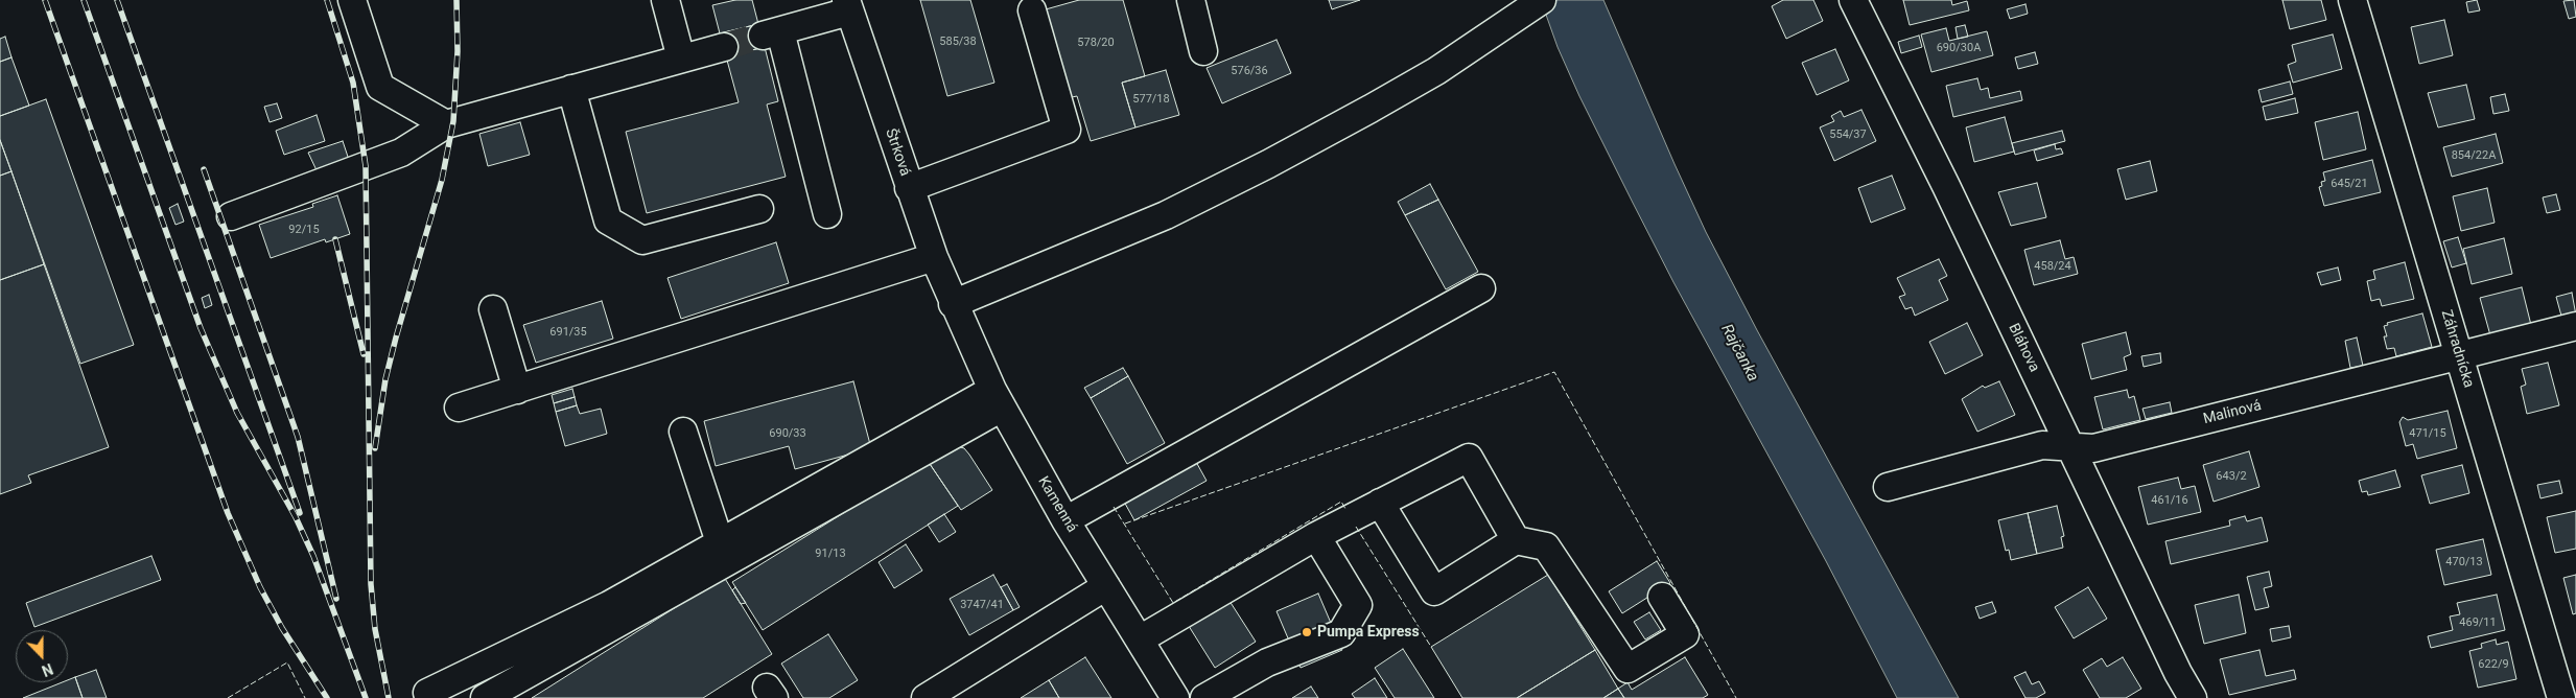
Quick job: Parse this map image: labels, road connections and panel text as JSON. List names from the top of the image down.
{
  "streets": {
    "street": [
      "Štrková",
      "Bláhova",
      "Záhradnícka",
      "Malinová",
      "Kamenná"
    ]
  },
  "crossings": [
    ["Štrková", "Kamenná"],
    ["Bláhova", "Malinová"],
    ["Záhradnícka", "Malinová"]
  ],
  "water": ["Rajčanka"],
  "places": ["Pumpa Express"],
  "house_numbers": [
    "585/38",
    "578/20",
    "690/30A",
    "576/36",
    "577/18",
    "554/37",
    "854/22A",
    "645/21",
    "92/15",
    "458/24",
    "691/35",
    "690/33",
    "471/15",
    "643/2",
    "461/16",
    "91/13",
    "470/13",
    "3747/41",
    "469/11",
    "622/9"
  ],
  "north": "bottom"
}
